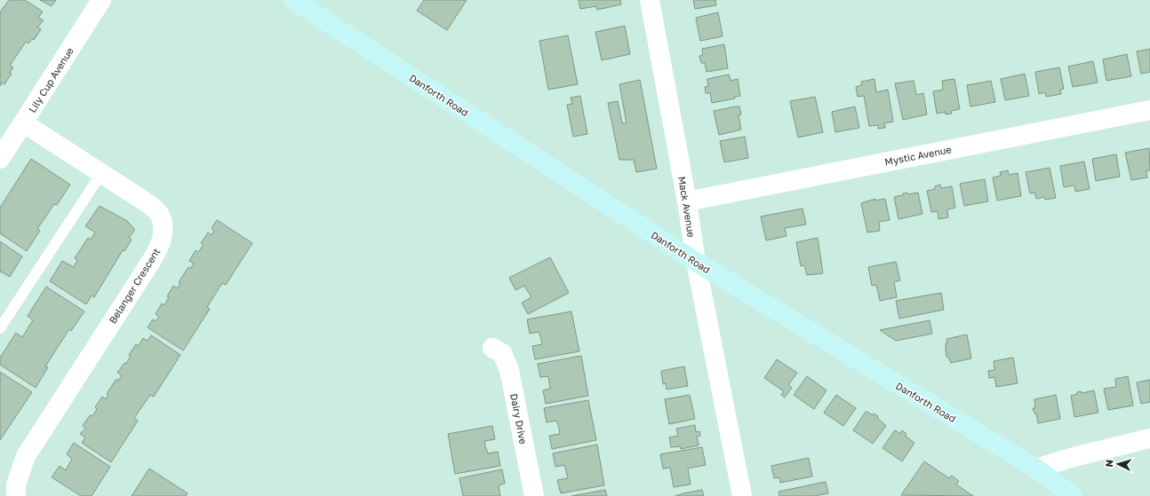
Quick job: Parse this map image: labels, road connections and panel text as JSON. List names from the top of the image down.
{
  "streets": {
    "main road": ["Danforth Road"],
    "street": [
      "Lily Cup Avenue",
      "Mystic Avenue",
      "Mack Avenue",
      "Belanger Crescent",
      "Dairy Drive"
    ]
  },
  "crossings": [
    ["Lily Cup Avenue", "Belanger Crescent"],
    ["Danforth Road", "Mack Avenue"],
    ["Mystic Avenue", "Mack Avenue"]
  ],
  "north": "left"
}
